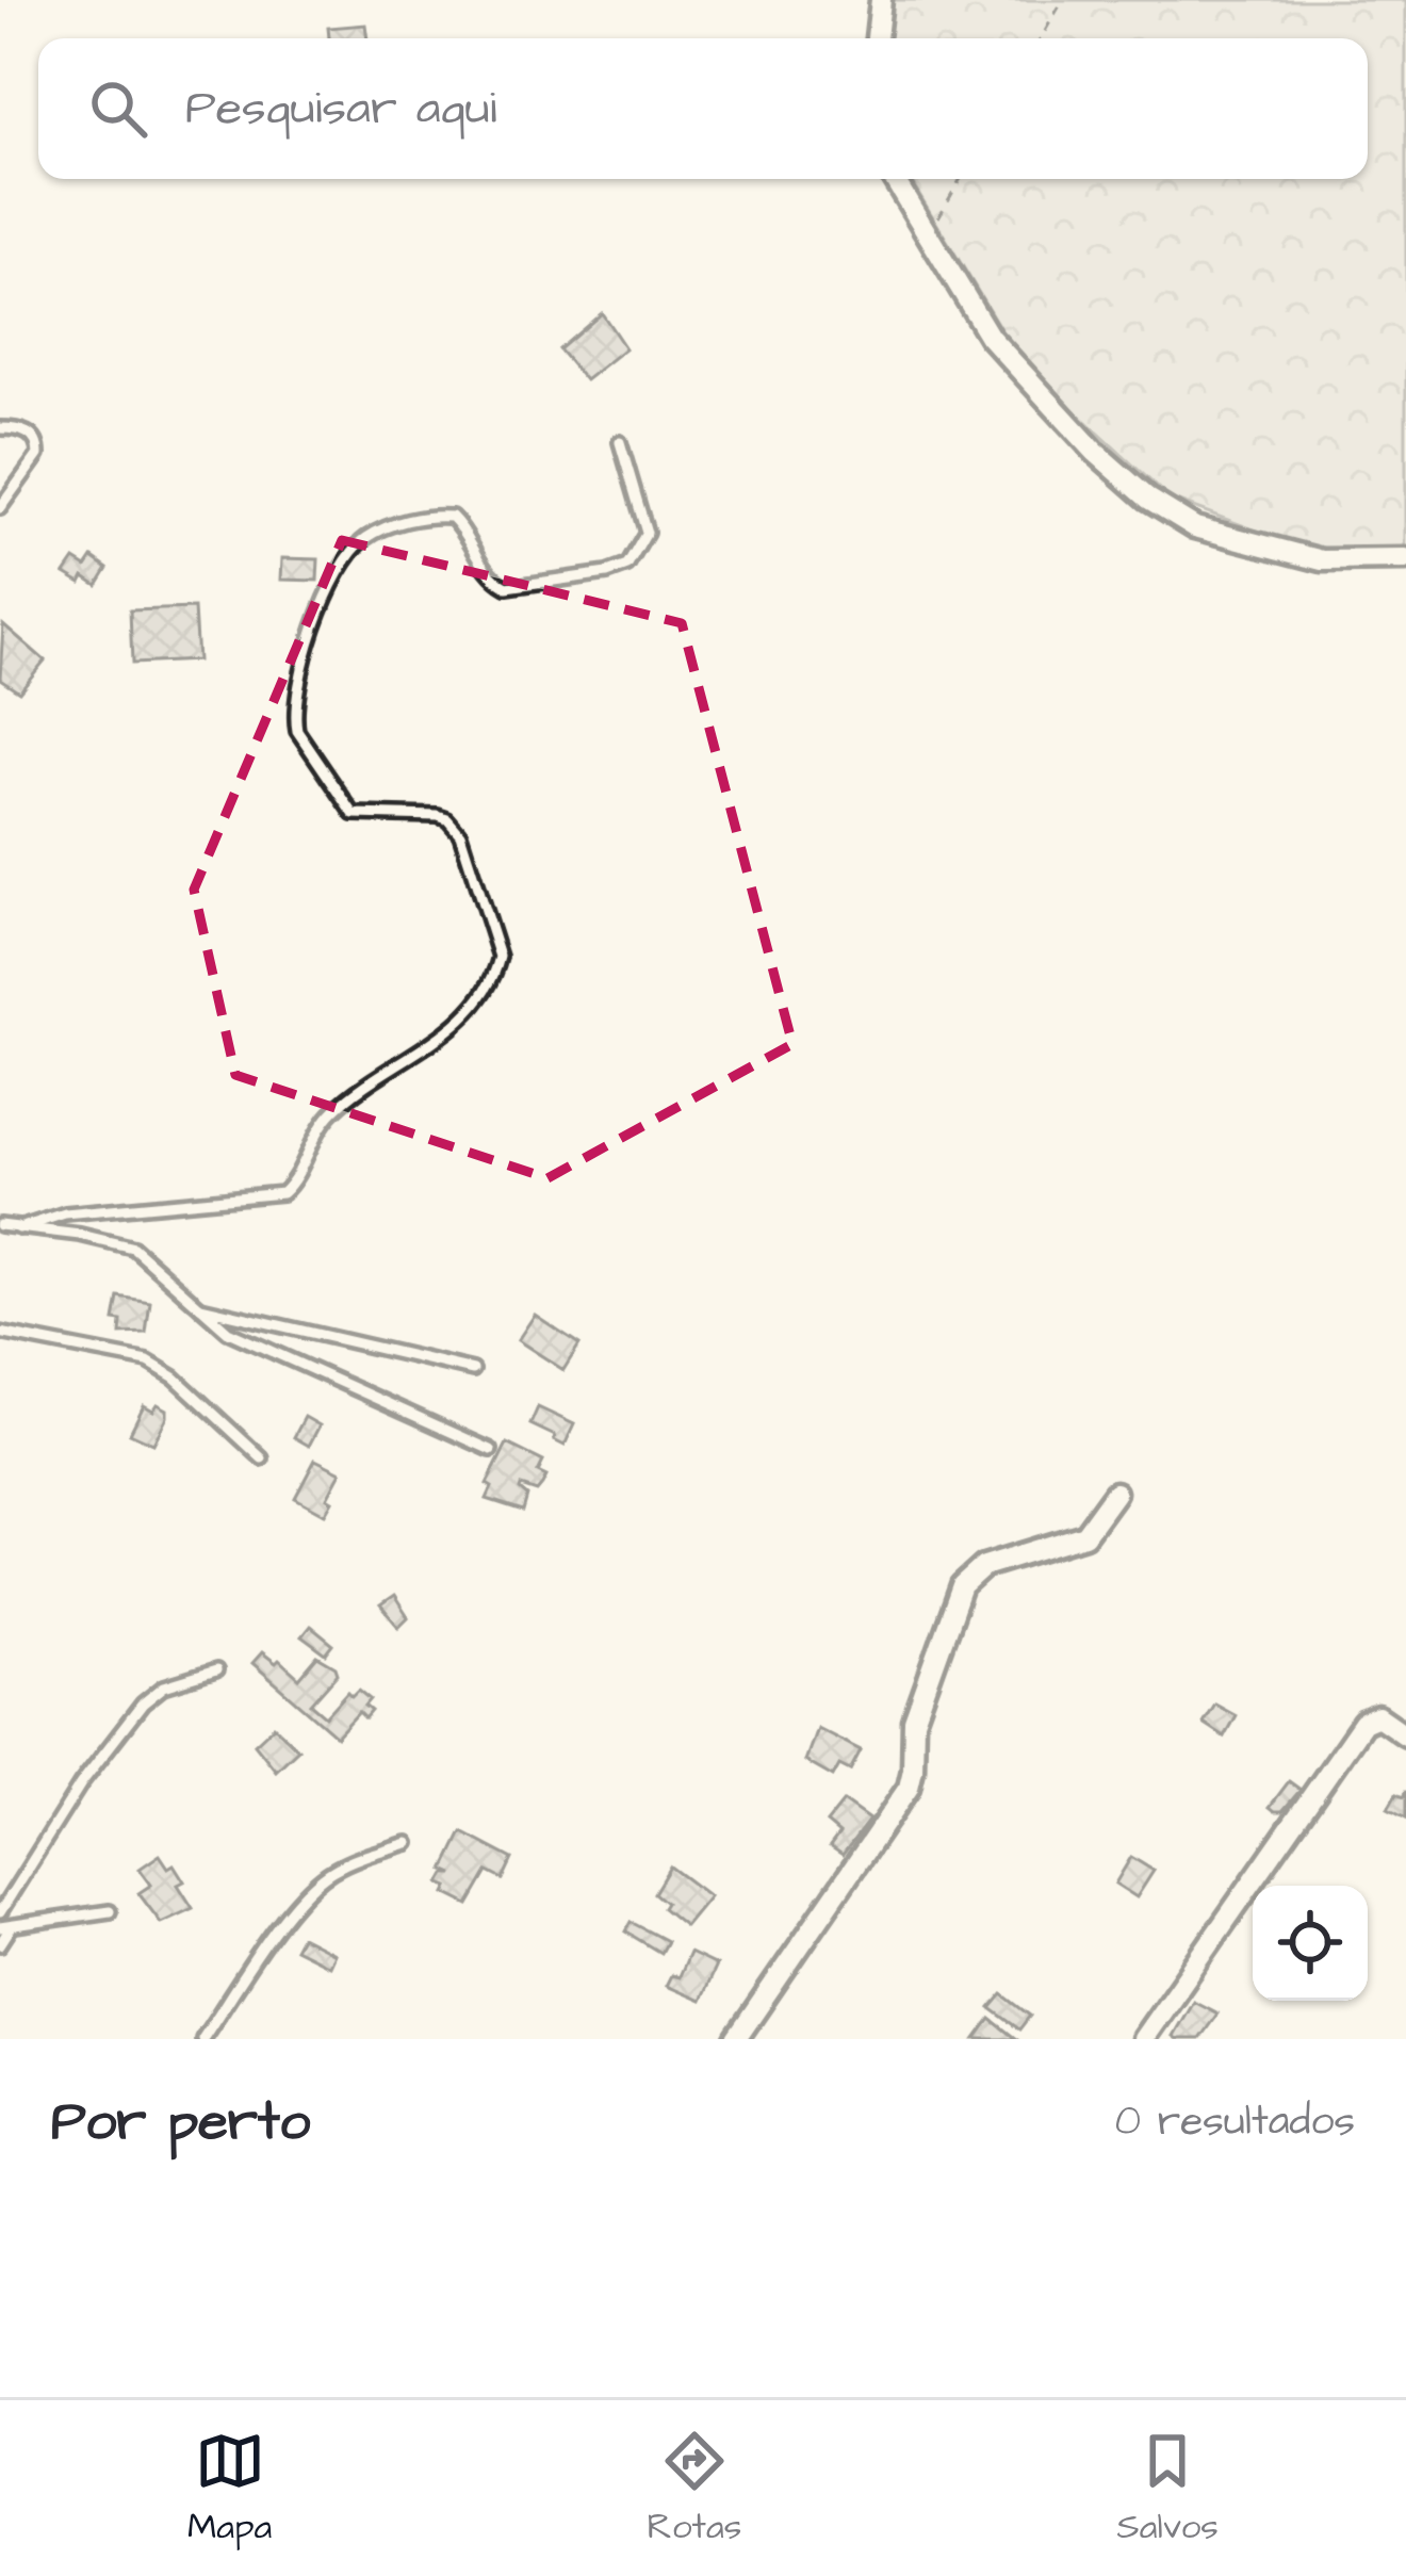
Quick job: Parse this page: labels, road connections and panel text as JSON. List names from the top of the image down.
{
  "page": {
    "search": "Pesquisar aqui",
    "heading": ["Por perto", "0 resultados"],
    "nav": ["Mapa", "Rotas", "Salvos"]
  }
}
